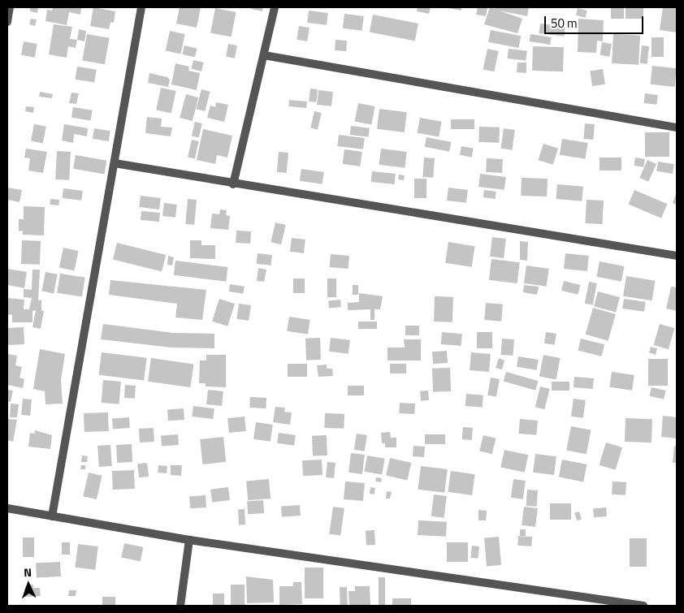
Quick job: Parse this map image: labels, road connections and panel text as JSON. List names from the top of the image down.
{
  "scale_bar": "50 m",
  "north": "top"
}
